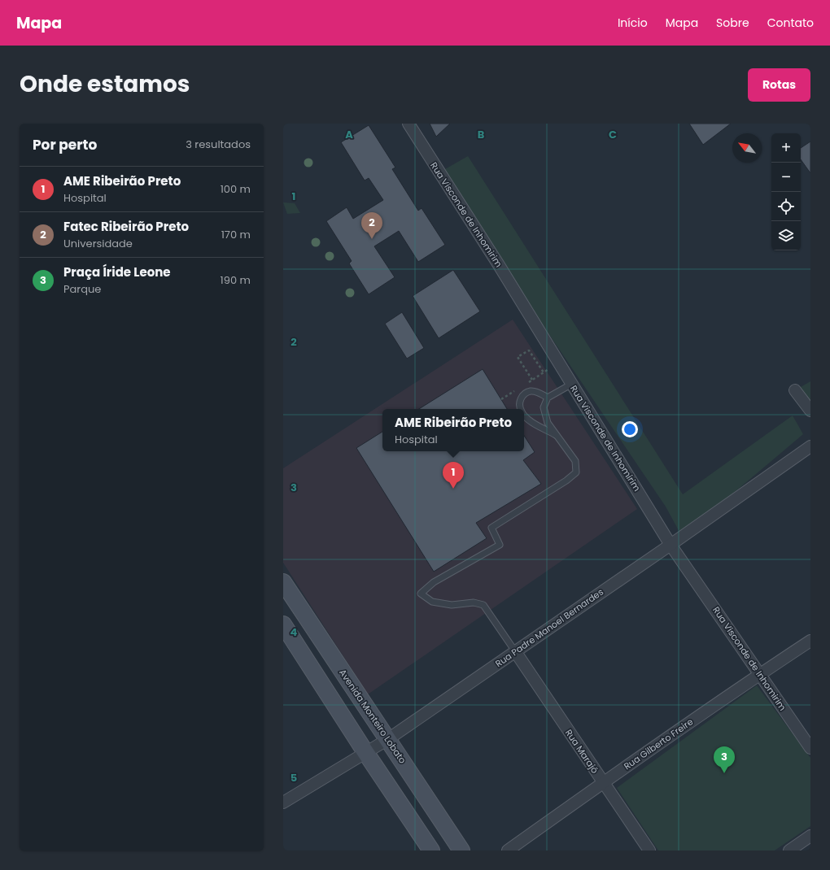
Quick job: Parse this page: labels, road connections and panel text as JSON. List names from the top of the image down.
{
  "streets": {
    "main road": ["Avenida Monteiro Lobato"],
    "street": [
      "Rua Visconde de Inhomirim",
      "Rua Padre Manoel Bernardes",
      "Rua Gilberto Freire",
      "Rua Marajó"
    ]
  },
  "crossings": [
    ["Rua Visconde de Inhomirim", "Rua Padre Manoel Bernardes"],
    ["Rua Visconde de Inhomirim", "Rua Gilberto Freire"],
    ["Rua Padre Manoel Bernardes", "Avenida Monteiro Lobato"],
    ["Rua Padre Manoel Bernardes", "Rua Marajó"],
    ["Rua Gilberto Freire", "Rua Marajó"]
  ],
  "north": "top left",
  "page": {
    "header": "Mapa",
    "nav": [
      "Início",
      "Mapa",
      "Sobre",
      "Contato"
    ],
    "title": "Onde estamos",
    "buttons": "Rotas",
    "heading": ["Por perto", "3 resultados"],
    "map_buttons": ["+", "−"],
    "list": [
      {
        "mark": "1",
        "name": "AME Ribeirão Preto",
        "note": "Hospital",
        "value": "100 m"
      },
      {
        "mark": "2",
        "name": "Fatec Ribeirão Preto",
        "note": "Universidade",
        "value": "170 m"
      },
      {
        "mark": "3",
        "name": "Praça Íride Leone",
        "note": "Parque",
        "value": "190 m"
      }
    ],
    "pins": ["2", "1", "3"],
    "popup": ["AME Ribeirão Preto", "Hospital"]
  },
  "grid": {
    "columns": ["A", "B", "C"],
    "rows": [
      "1",
      "2",
      "3",
      "4",
      "5"
    ]
  }
}
